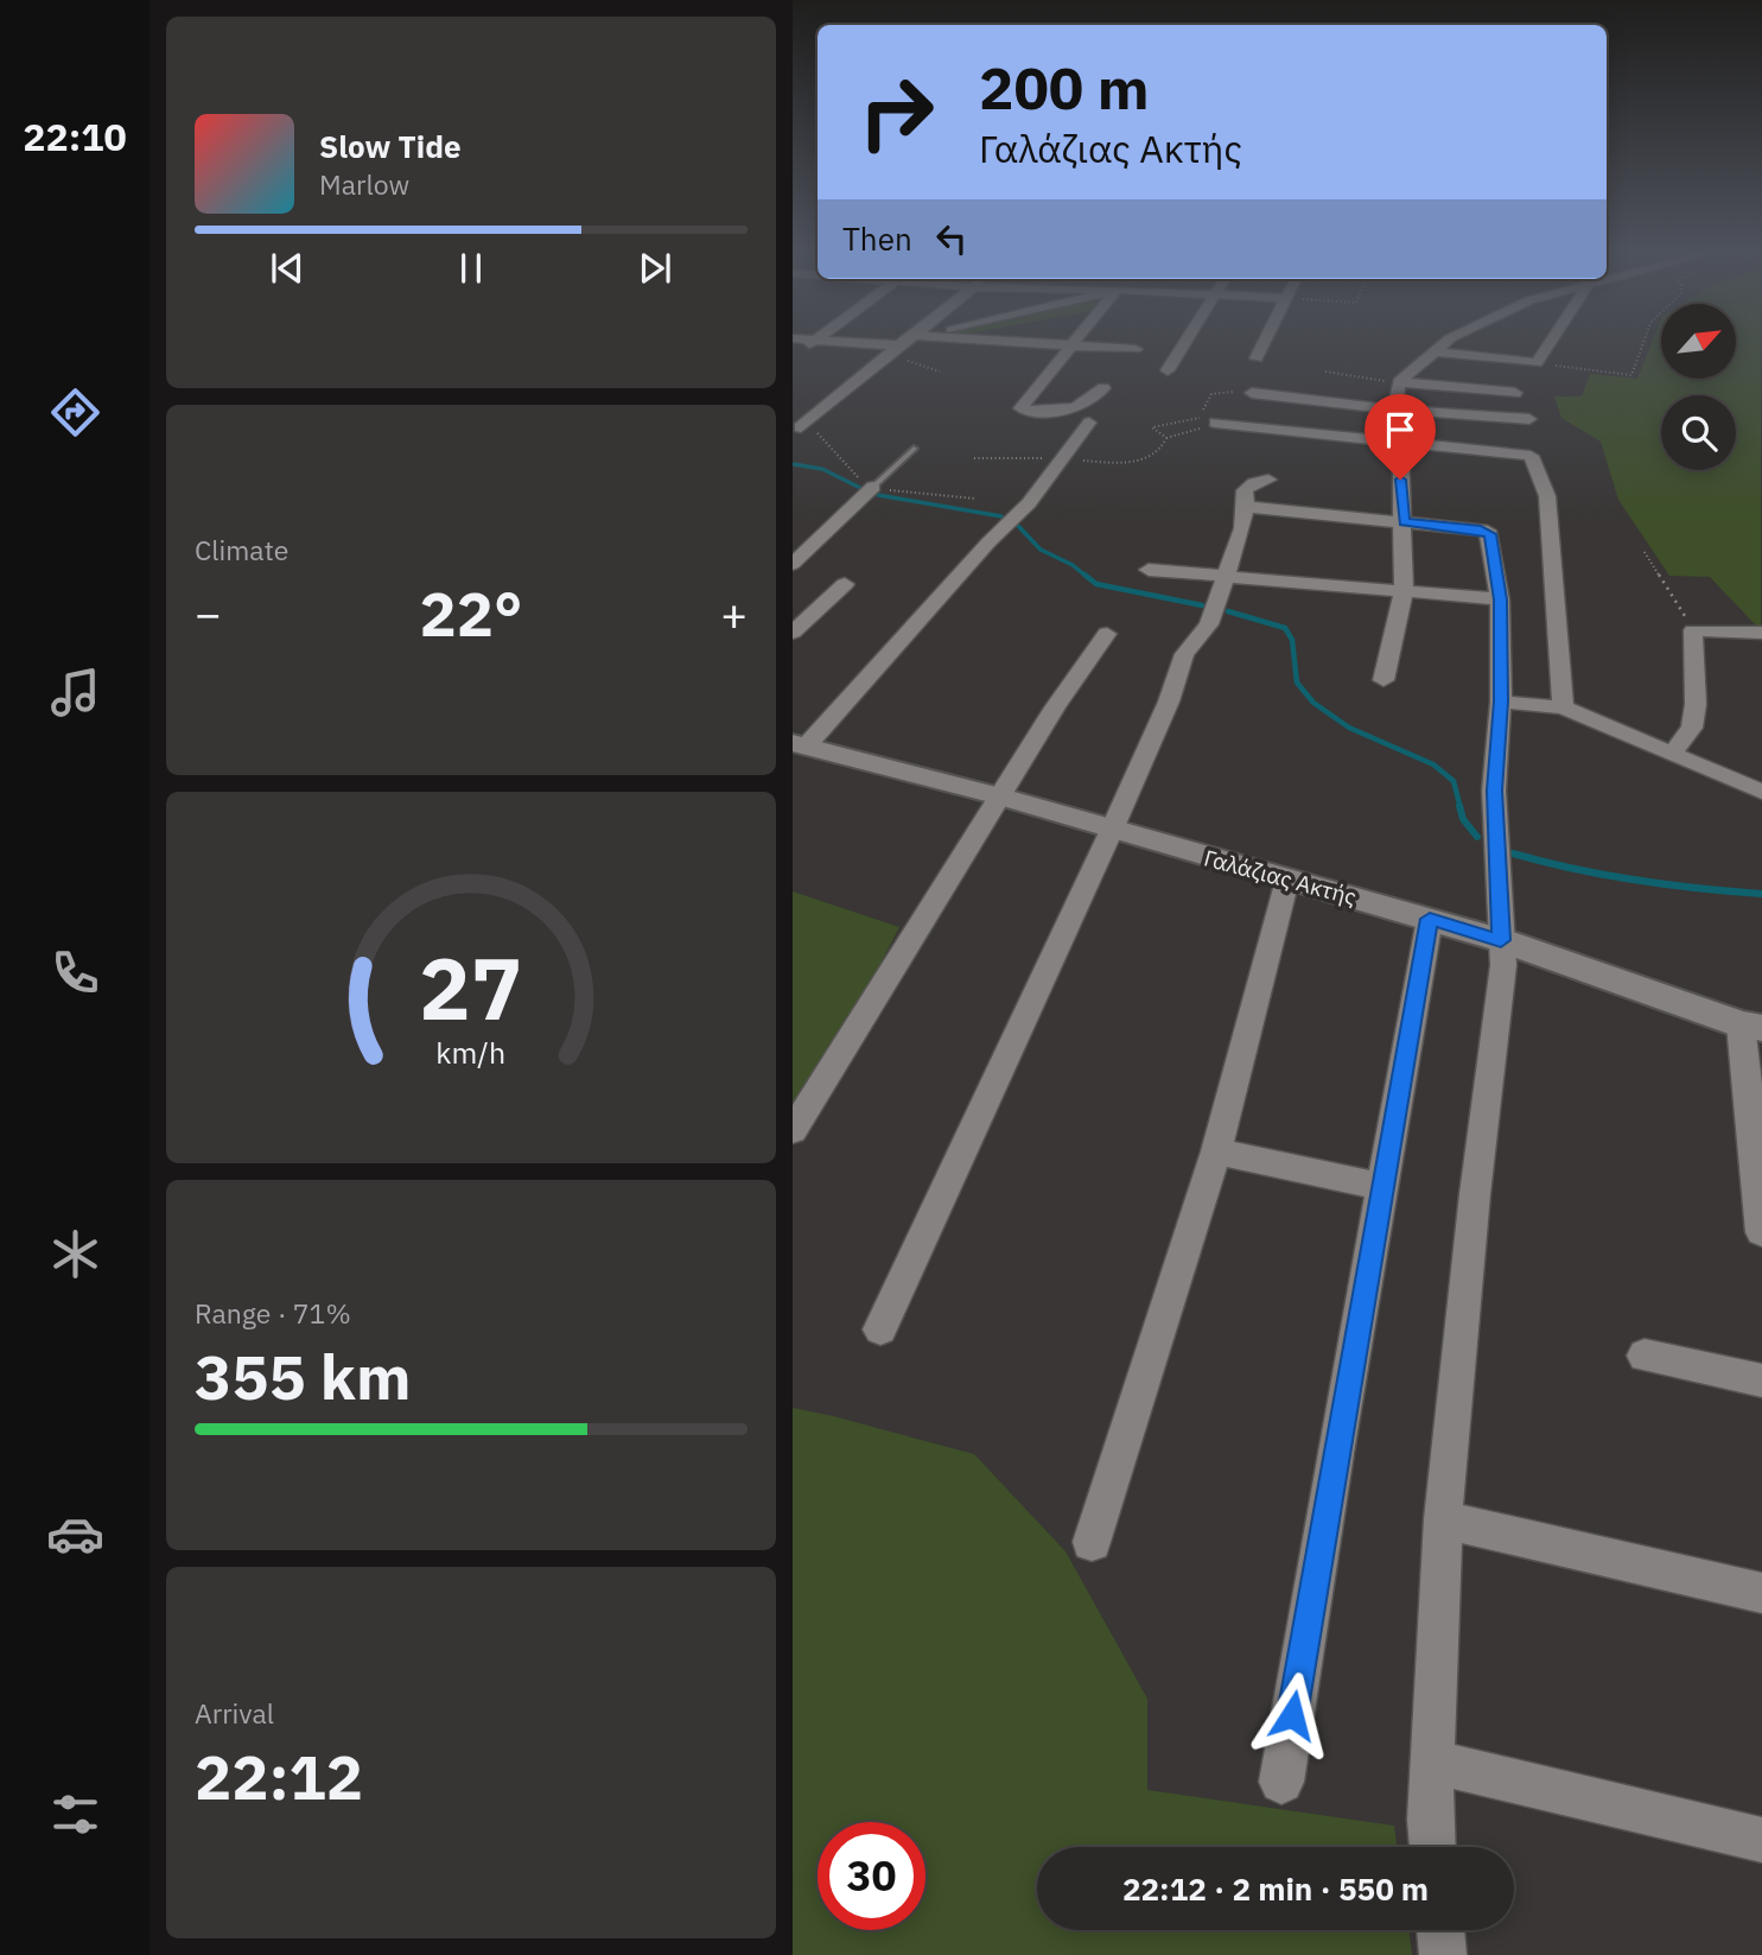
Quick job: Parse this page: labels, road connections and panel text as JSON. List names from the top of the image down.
{
  "streets": {
    "street": ["Γαλάζιας Ακτής"]
  },
  "north": "top right",
  "page": {
    "tabs": "22:10",
    "turn": ["200 m", "Γαλάζιας Ακτής"],
    "song": ["Slow Tide", "Marlow"],
    "then": "Then",
    "tile": [
      "Climate",
      ["Range · 71%", "355 km"],
      ["Arrival", "22:12"]
    ],
    "heat": ["−", "22°", "+"],
    "limit": "30",
    "trip": "22:12 · 2 min · 550 m",
    "gauge": ["27", "km/h"]
  }
}
